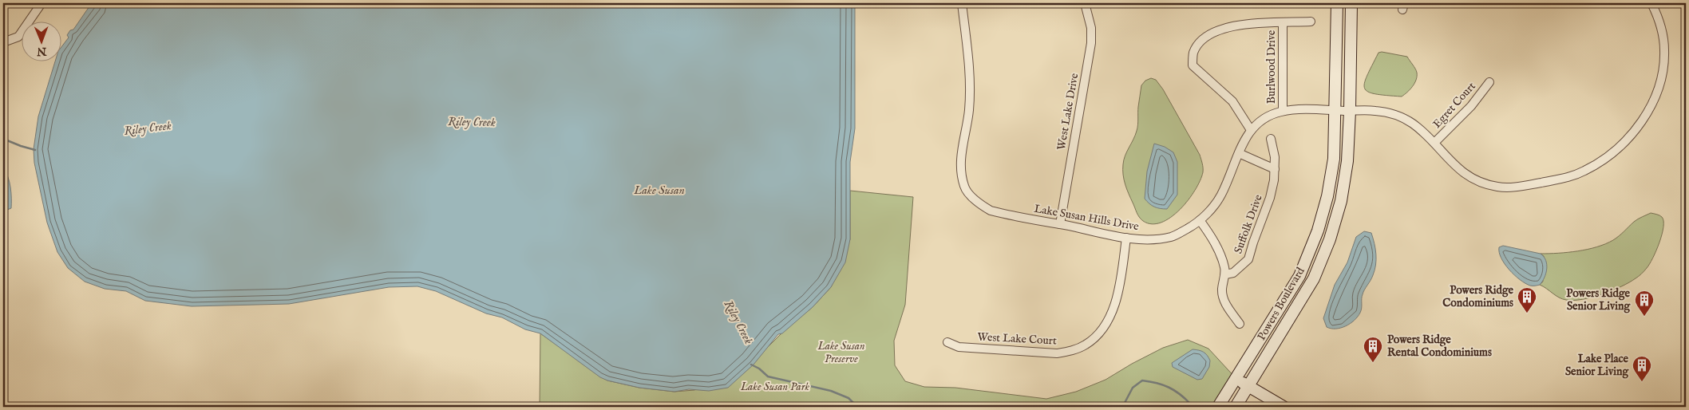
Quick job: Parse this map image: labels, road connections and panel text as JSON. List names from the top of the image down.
{
  "streets": {
    "main road": ["Powers Boulevard"],
    "street": [
      "Burlwood Drive",
      "Egret Court",
      "West Lake Drive",
      "Lake Susan Hills Drive",
      "Suffolk Drive",
      "West Lake Court"
    ]
  },
  "crossings": [
    ["Burlwood Drive", "Lake Susan Hills Drive"],
    ["Egret Court", "Lake Susan Hills Drive"],
    ["West Lake Drive", "Lake Susan Hills Drive"],
    ["Lake Susan Hills Drive", "Powers Boulevard"],
    ["Lake Susan Hills Drive", "West Lake Court"]
  ],
  "water": ["Riley Creek", "Lake Susan"],
  "parks": ["Lake Susan Preserve", "Lake Susan Park"],
  "places": {
    "building": [
      "Powers Ridge Condominiums",
      "Powers Ridge Senior Living",
      "Powers Ridge Rental Condominiums",
      "Lake Place Senior Living"
    ]
  },
  "north": "bottom"
}
